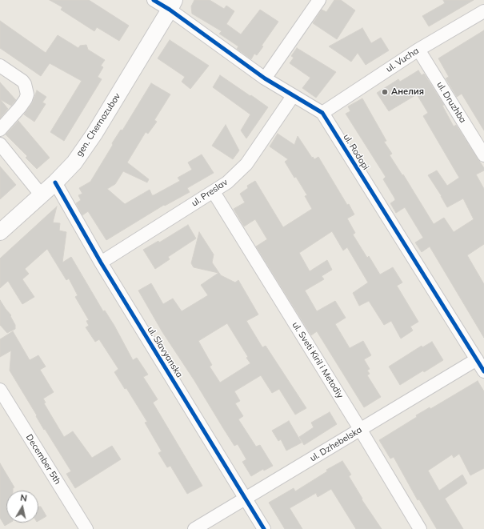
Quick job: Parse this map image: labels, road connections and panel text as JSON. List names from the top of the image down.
{
  "streets": {
    "street": [
      "ul. Vucha",
      "ul. Druzhba",
      "gen. Chernozubov",
      "ul. Rodopi",
      "ul. Preslav",
      "ul. Slavyanska",
      "ul. Sveti Kiril i Metodiy",
      "ul. Dzhebelska",
      "December 5th"
    ]
  },
  "crossings": [
    ["ul. Vucha", "ul. Druzhba"],
    ["ul. Vucha", "ul. Rodopi"],
    ["gen. Chernozubov", "ul. Rodopi"],
    ["gen. Chernozubov", "ul. Slavyanska"],
    ["ul. Rodopi", "ul. Preslav"],
    ["ul. Rodopi", "ul. Dzhebelska"],
    ["ul. Preslav", "ul. Slavyanska"],
    ["ul. Preslav", "ul. Sveti Kiril i Metodiy"],
    ["ul. Slavyanska", "ul. Dzhebelska"],
    ["ul. Sveti Kiril i Metodiy", "ul. Dzhebelska"]
  ],
  "places": ["Анелия"],
  "north": "top"
}
